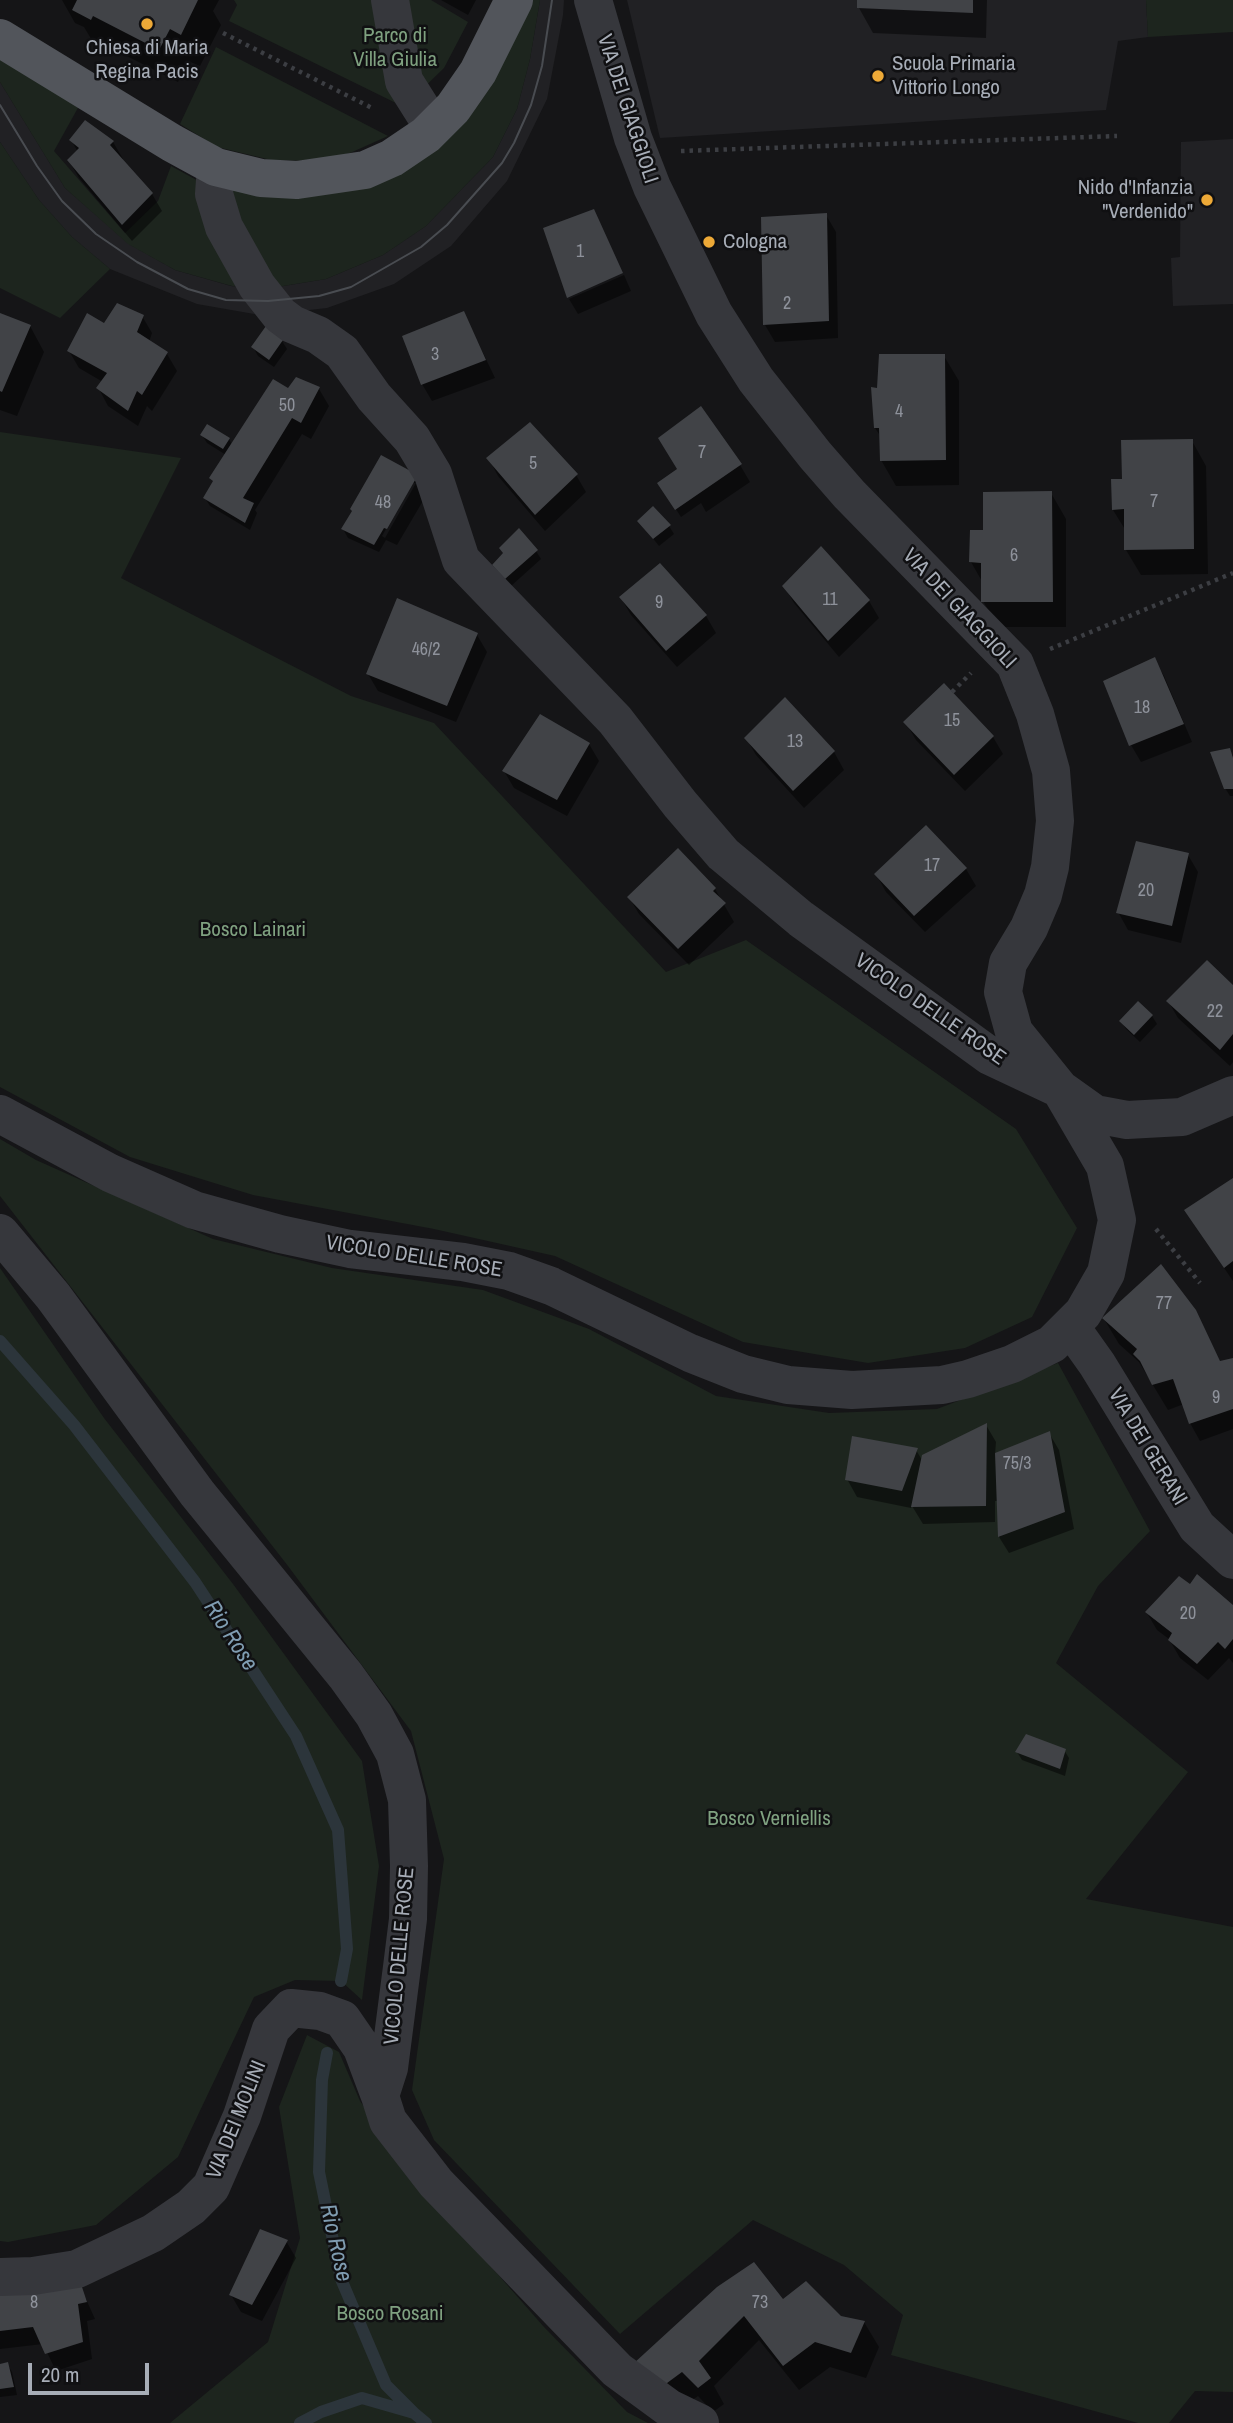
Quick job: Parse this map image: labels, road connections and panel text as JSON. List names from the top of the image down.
{
  "streets": {
    "street": [
      "VIA DEI GIAGGIOLI",
      "VICOLO DELLE ROSE",
      "VIA DEI GERANI",
      "VIA DEI MOLINI"
    ]
  },
  "crossings": [
    ["VIA DEI GIAGGIOLI", "VICOLO DELLE ROSE"],
    ["VICOLO DELLE ROSE", "VIA DEI GERANI"],
    ["VICOLO DELLE ROSE", "VIA DEI MOLINI"]
  ],
  "water": ["Rio Rose"],
  "parks": [
    "Parco di Villa Giulia",
    "Bosco Lainari",
    "Bosco Verniellis",
    "Bosco Rosani"
  ],
  "places": [
    "Chiesa di Maria Regina Pacis",
    "Scuola Primaria Vittorio Longo",
    "Nido d'Infanzia \"Verdenido\"",
    "Cologna"
  ],
  "house_numbers": [
    "1",
    "2",
    "3",
    "50",
    "4",
    "7",
    "5",
    "7",
    "48",
    "6",
    "11",
    "9",
    "46/2",
    "18",
    "15",
    "13",
    "17",
    "20",
    "22",
    "77",
    "9",
    "75/3",
    "20",
    "8",
    "73"
  ],
  "scale_bar": "20 m"
}
